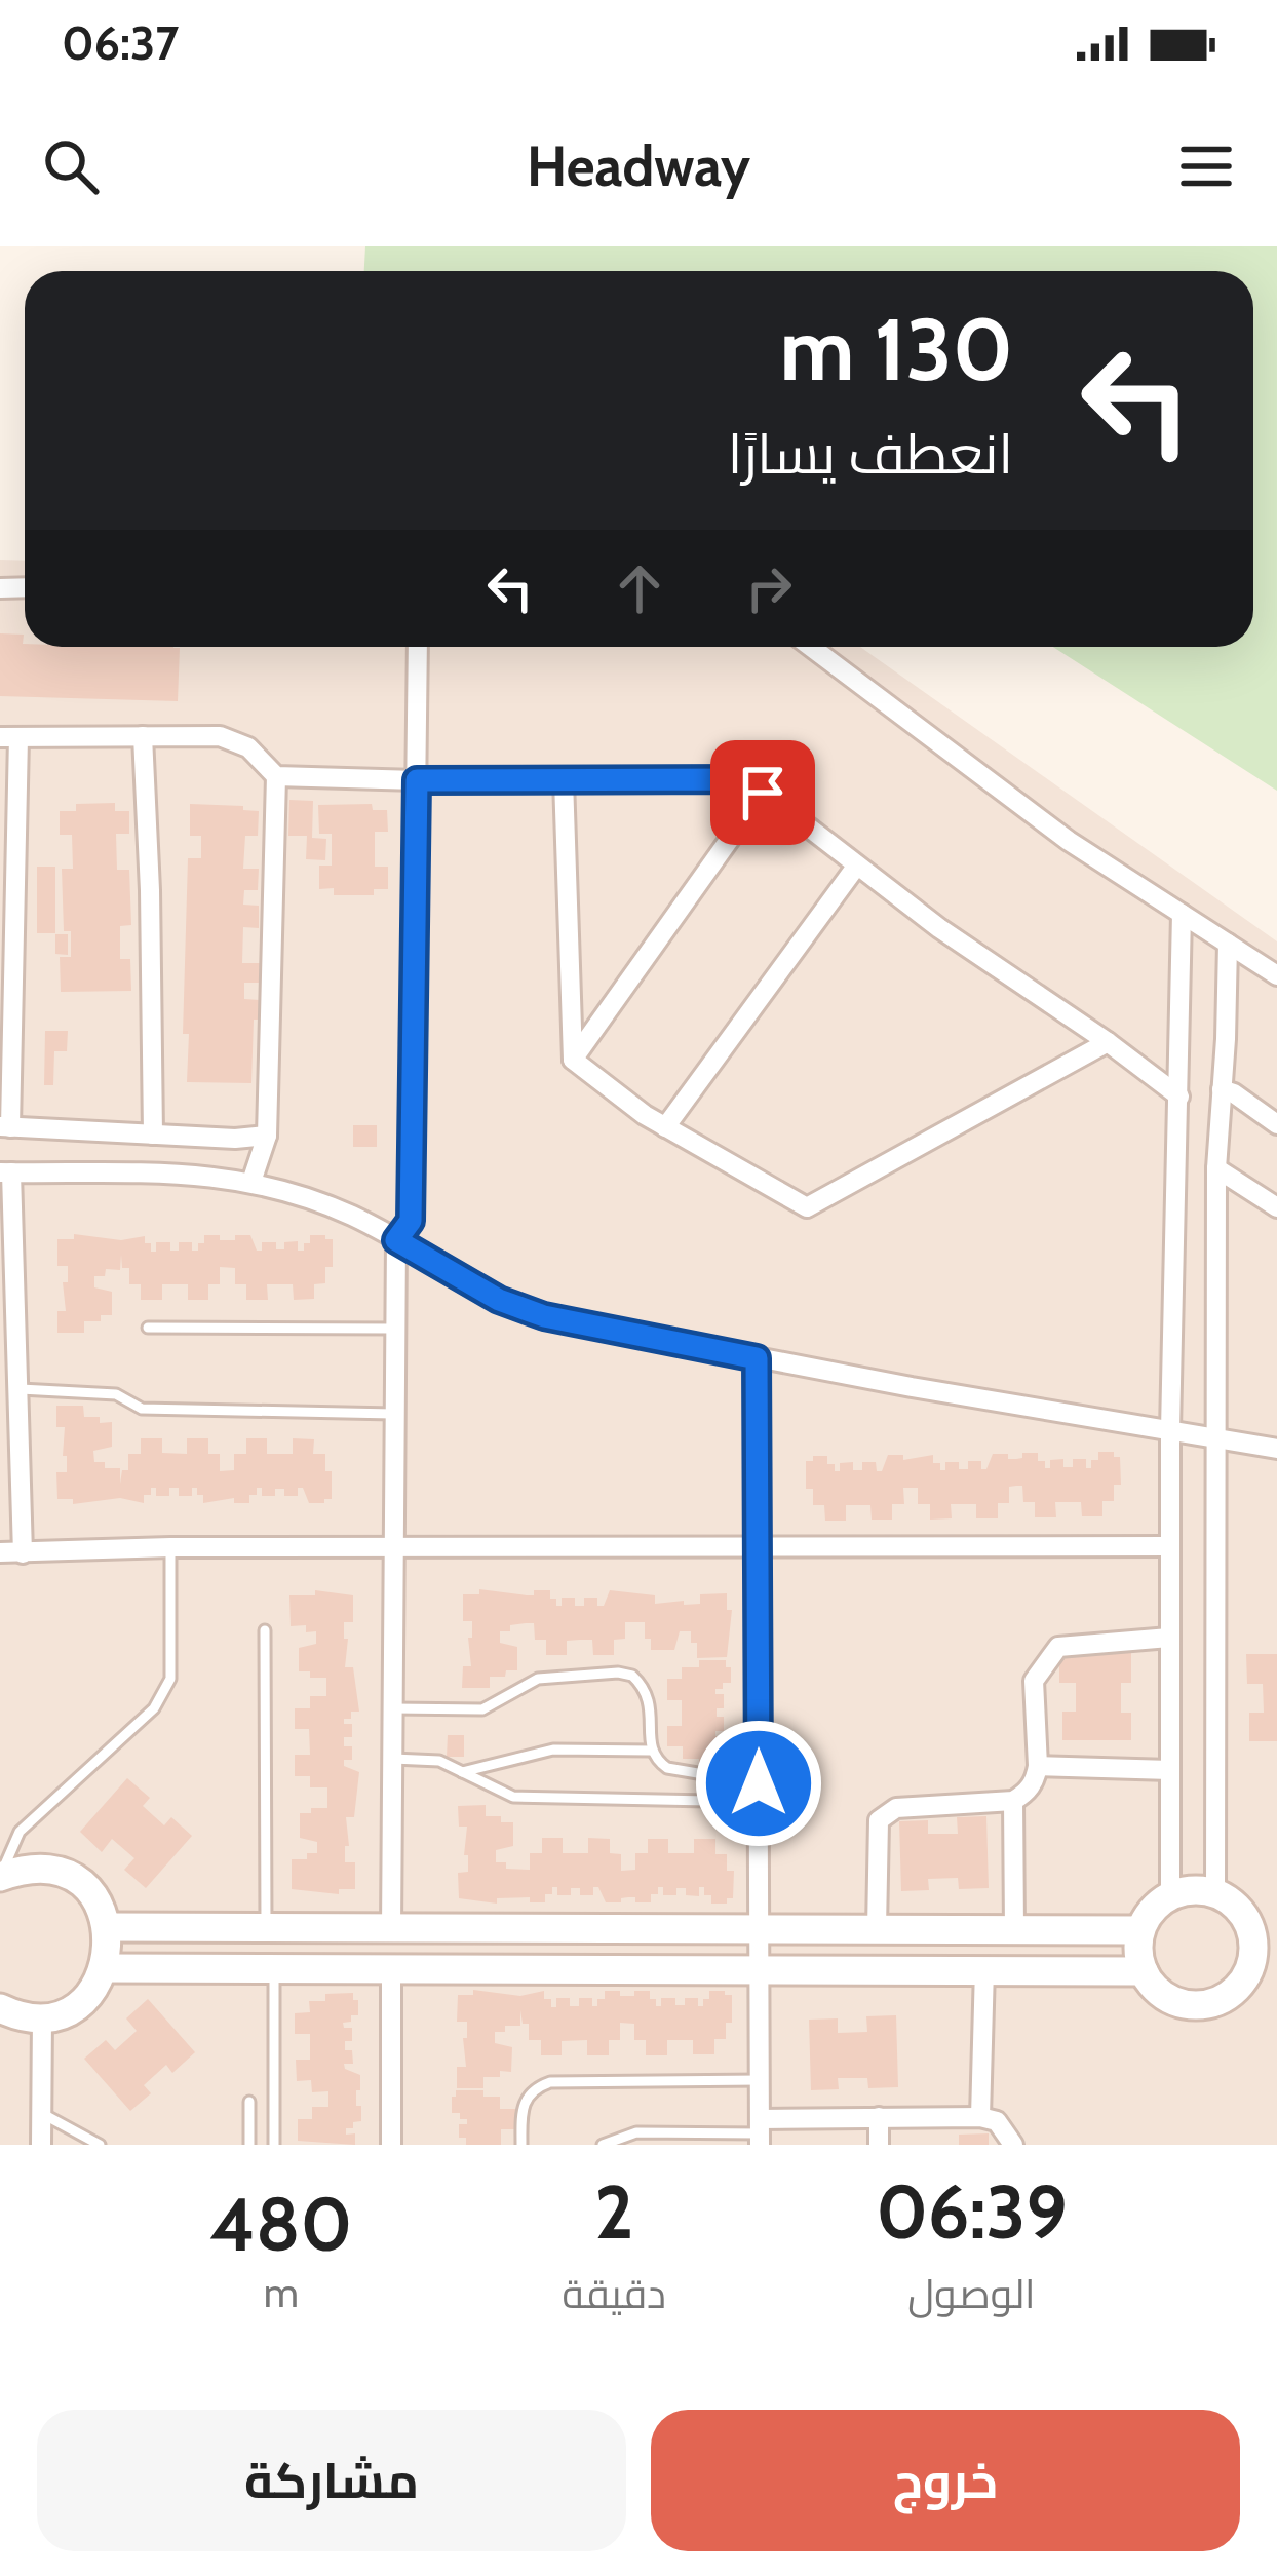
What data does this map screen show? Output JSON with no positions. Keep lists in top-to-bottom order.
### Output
{
  "page": {
    "status": "06:37",
    "header": "Headway",
    "turn": ["130 m", "انعطف يسارًا"],
    "eta": [
      "06:39",
      "الوصول",
      "2",
      "دقيقة",
      "480",
      "m"
    ],
    "buttons": ["خروج", "مشاركة"]
  }
}
